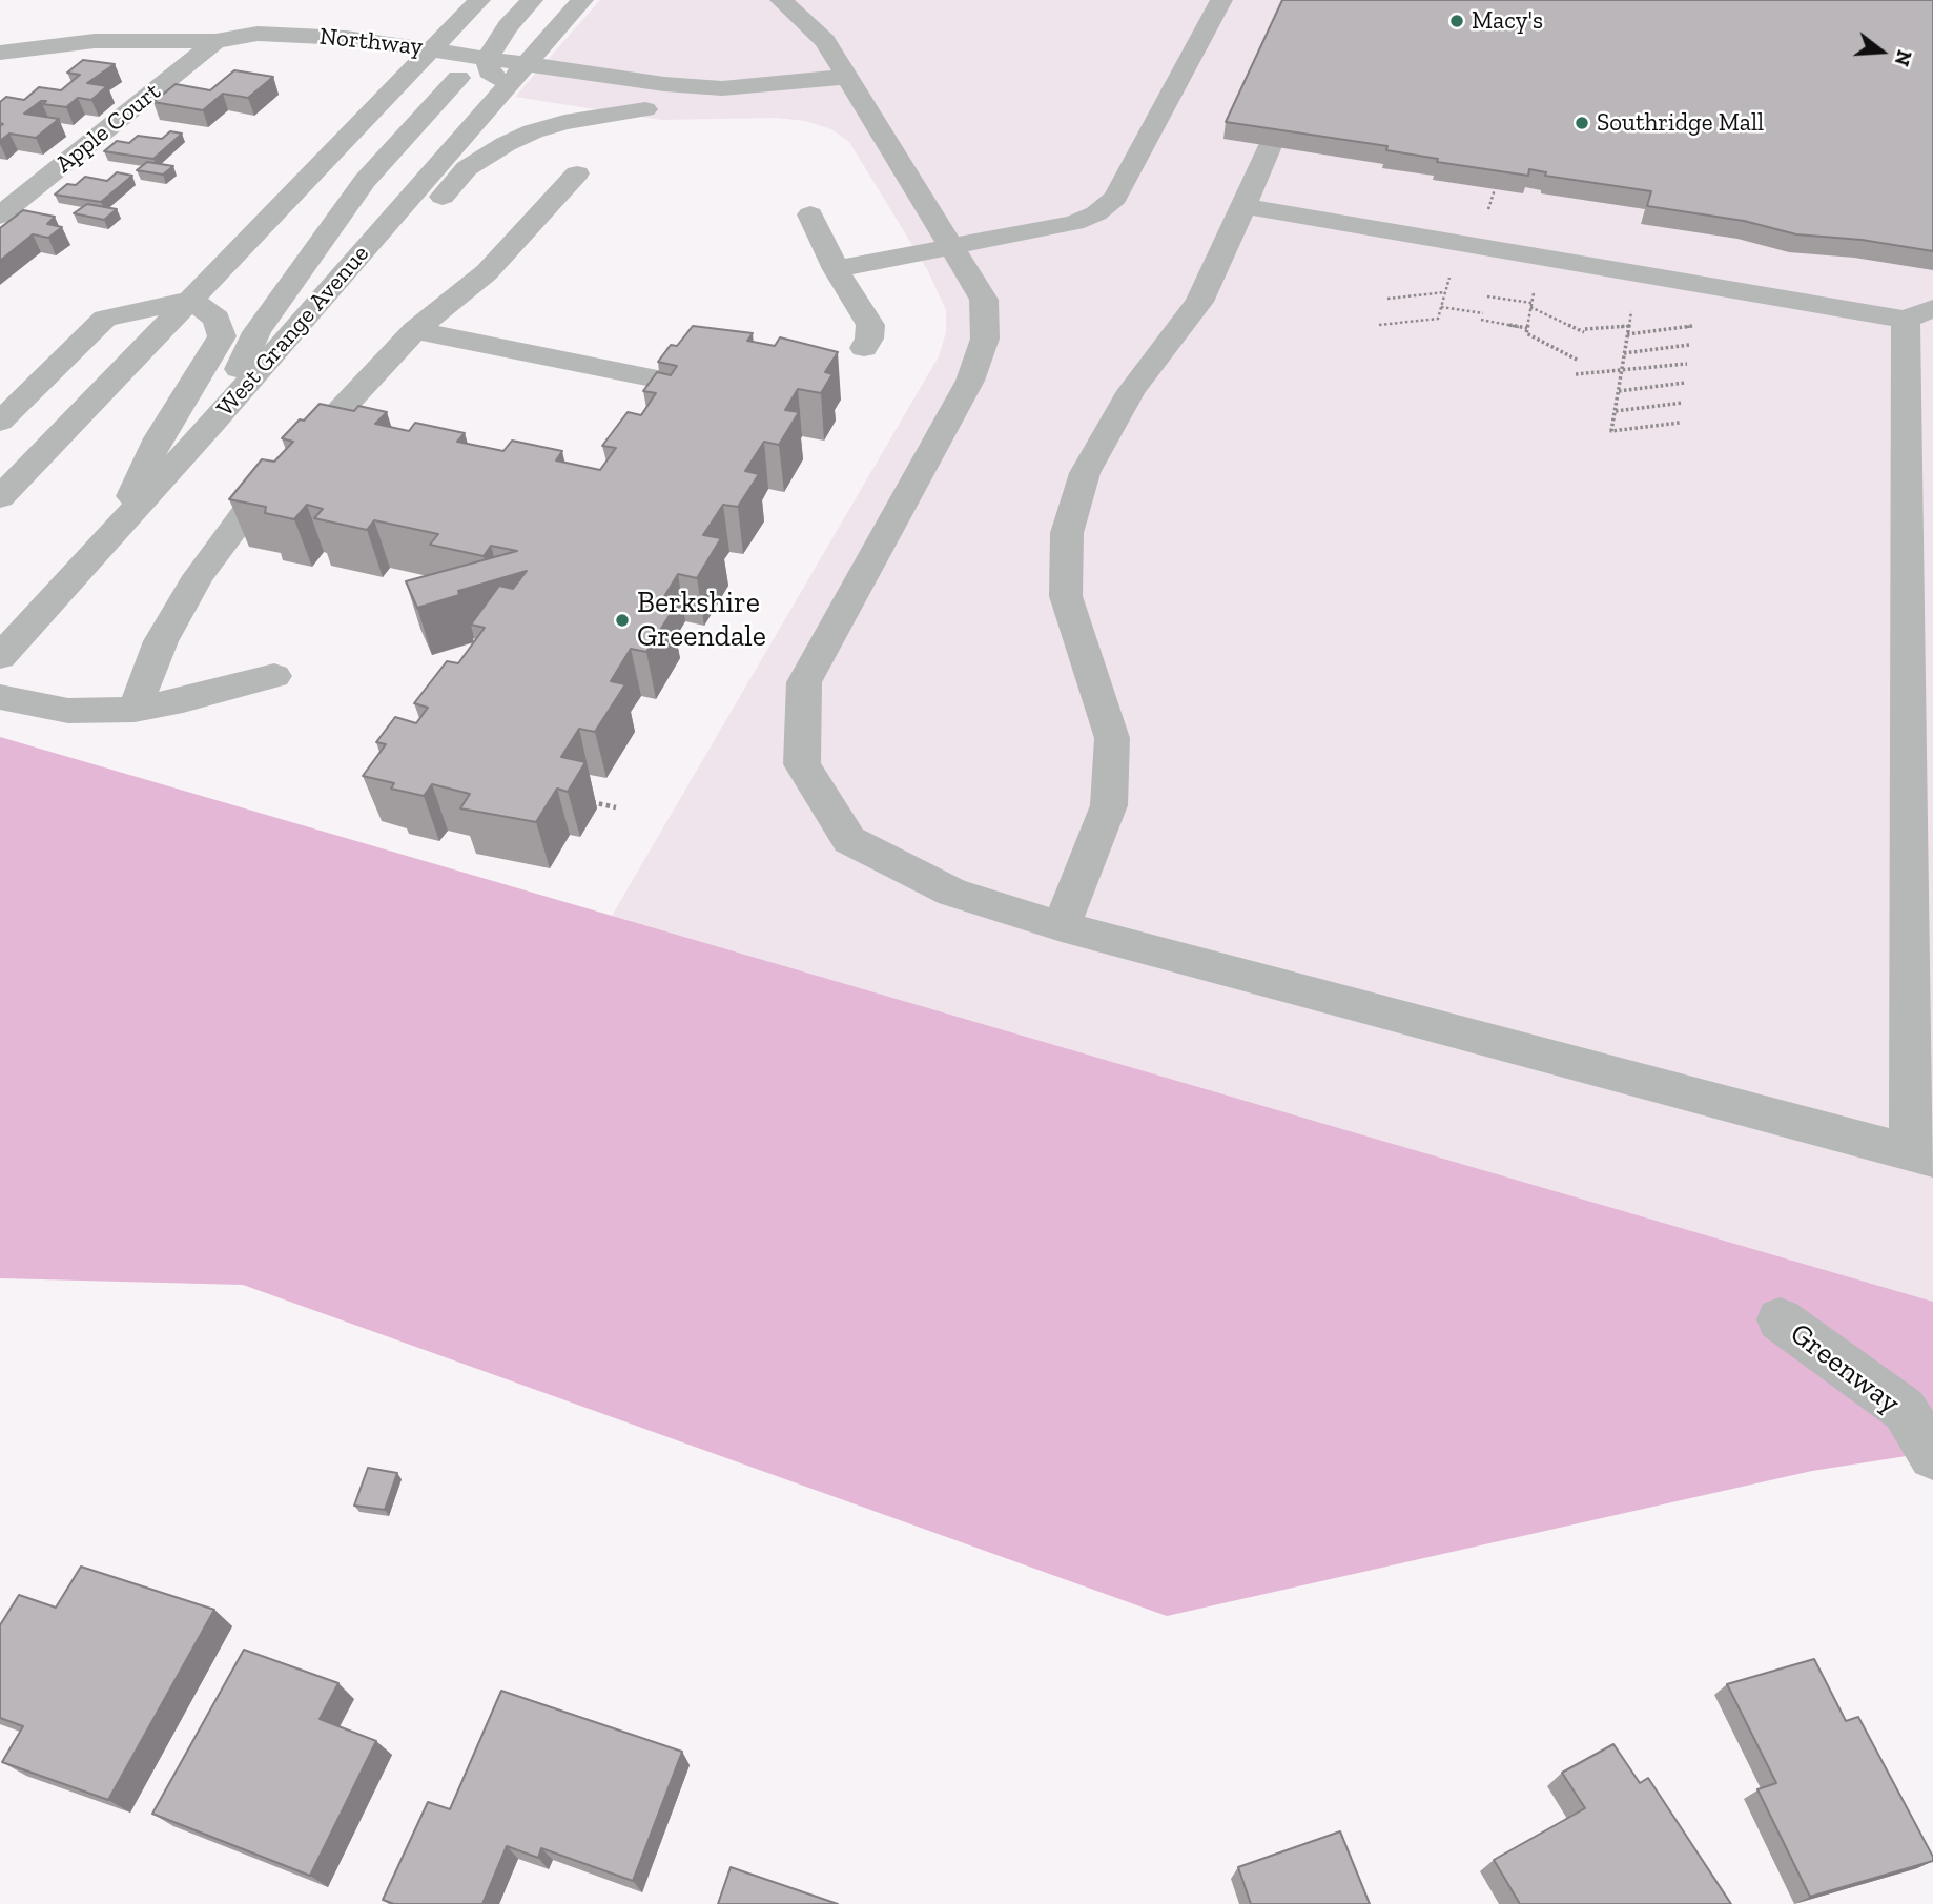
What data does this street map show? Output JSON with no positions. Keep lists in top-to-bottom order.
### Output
{
  "streets": {
    "street": [
      "Northway",
      "Apple Court",
      "West Grange Avenue",
      "Greenway"
    ]
  },
  "crossings": [
    ["Northway", "Apple Court"],
    ["Northway", "West Grange Avenue"]
  ],
  "places": ["Macy's", "Southridge Mall", "Berkshire Greendale"],
  "north": "right"
}
